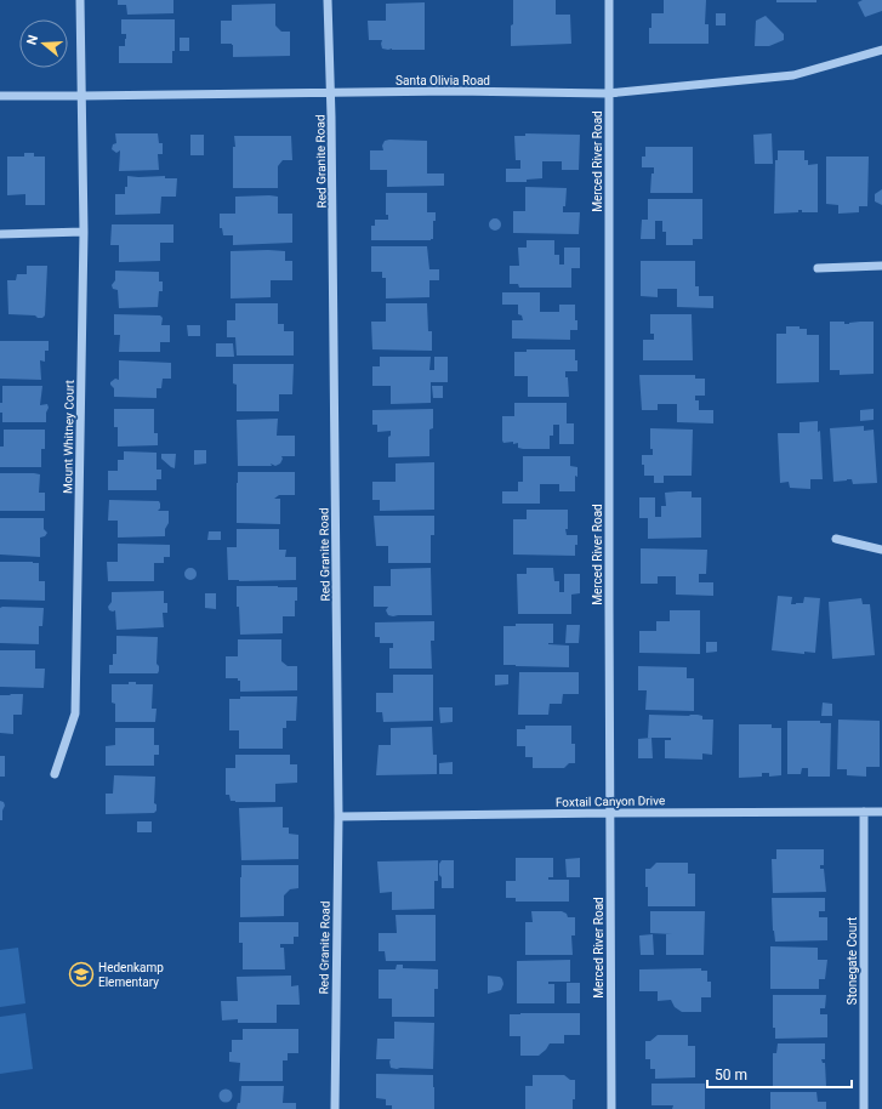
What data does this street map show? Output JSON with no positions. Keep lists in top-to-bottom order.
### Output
{
  "streets": {
    "street": [
      "Santa Olivia Road",
      "Red Granite Road",
      "Merced River Road",
      "Mount Whitney Court",
      "Foxtail Canyon Drive",
      "Stonegate Court"
    ]
  },
  "crossings": [
    ["Santa Olivia Road", "Red Granite Road"],
    ["Santa Olivia Road", "Merced River Road"],
    ["Santa Olivia Road", "Mount Whitney Court"],
    ["Red Granite Road", "Foxtail Canyon Drive"],
    ["Merced River Road", "Foxtail Canyon Drive"],
    ["Foxtail Canyon Drive", "Stonegate Court"]
  ],
  "places": {
    "school or university": ["Hedenkamp Elementary"]
  },
  "scale_bar": "50 m",
  "north": "left"
}
